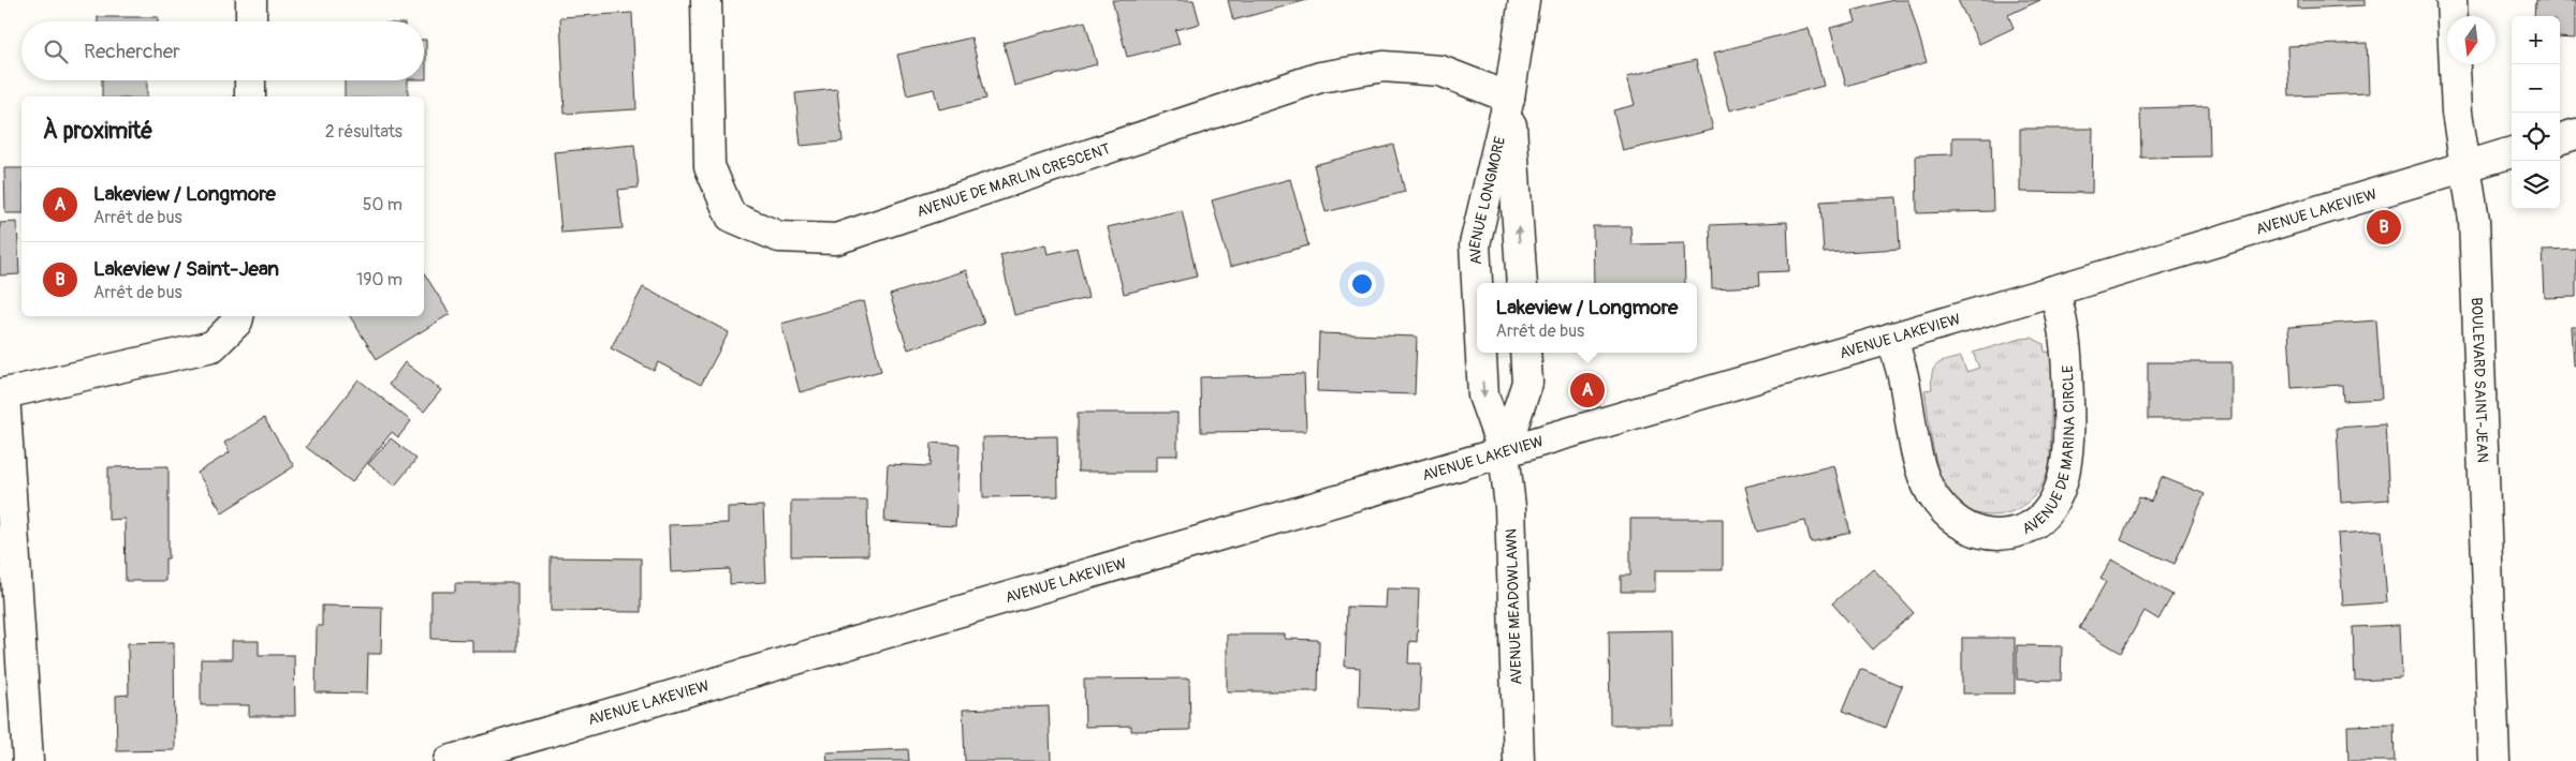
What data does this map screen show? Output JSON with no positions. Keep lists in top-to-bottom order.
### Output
{
  "streets": {
    "street": [
      "AVENUE DE MARLIN CRESCENT",
      "AVENUE LONGMORE",
      "AVENUE LAKEVIEW",
      "BOULEVARD SAINT-JEAN",
      "AVENUE DE MARINA CIRCLE",
      "AVENUE MEADOWLAWN"
    ]
  },
  "crossings": [
    ["AVENUE DE MARLIN CRESCENT", "AVENUE LONGMORE"],
    ["AVENUE LONGMORE", "AVENUE LAKEVIEW"],
    ["AVENUE LONGMORE", "AVENUE MEADOWLAWN"],
    ["AVENUE LAKEVIEW", "BOULEVARD SAINT-JEAN"],
    ["AVENUE LAKEVIEW", "AVENUE DE MARINA CIRCLE"],
    ["AVENUE LAKEVIEW", "AVENUE MEADOWLAWN"]
  ],
  "north": "bottom",
  "page": {
    "map_buttons": ["+", "−"],
    "search": "Rechercher",
    "heading": ["À proximité", "2 résultats"],
    "list": [
      {
        "mark": "A",
        "name": "Lakeview / Longmore",
        "note": "Arrêt de bus",
        "value": "50 m"
      },
      {
        "mark": "B",
        "name": "Lakeview / Saint-Jean",
        "note": "Arrêt de bus",
        "value": "190 m"
      }
    ],
    "pins": ["B", "A"],
    "popup": ["Lakeview / Longmore", "Arrêt de bus"]
  }
}
